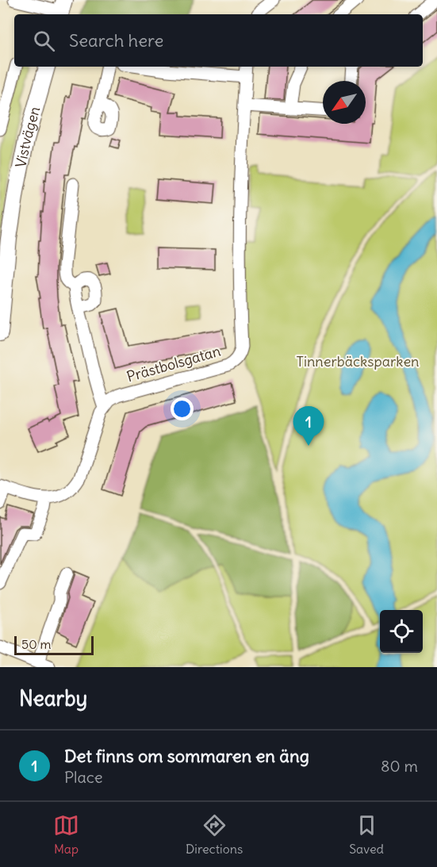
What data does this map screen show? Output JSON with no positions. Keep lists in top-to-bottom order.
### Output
{
  "streets": {
    "main road": ["Vistvägen"],
    "street": ["Prästbolsgatan"]
  },
  "parks": ["Tinnerbäcksparken"],
  "scale_bar": "50 m",
  "north": "bottom left",
  "page": {
    "search": "Search here",
    "pins": "1",
    "scale": "50 m",
    "heading": "Nearby",
    "list": [
      {
        "mark": "1",
        "name": "Det finns om sommaren en äng",
        "note": "Place",
        "value": "80 m"
      }
    ],
    "nav": ["Map", "Directions", "Saved"]
  }
}
